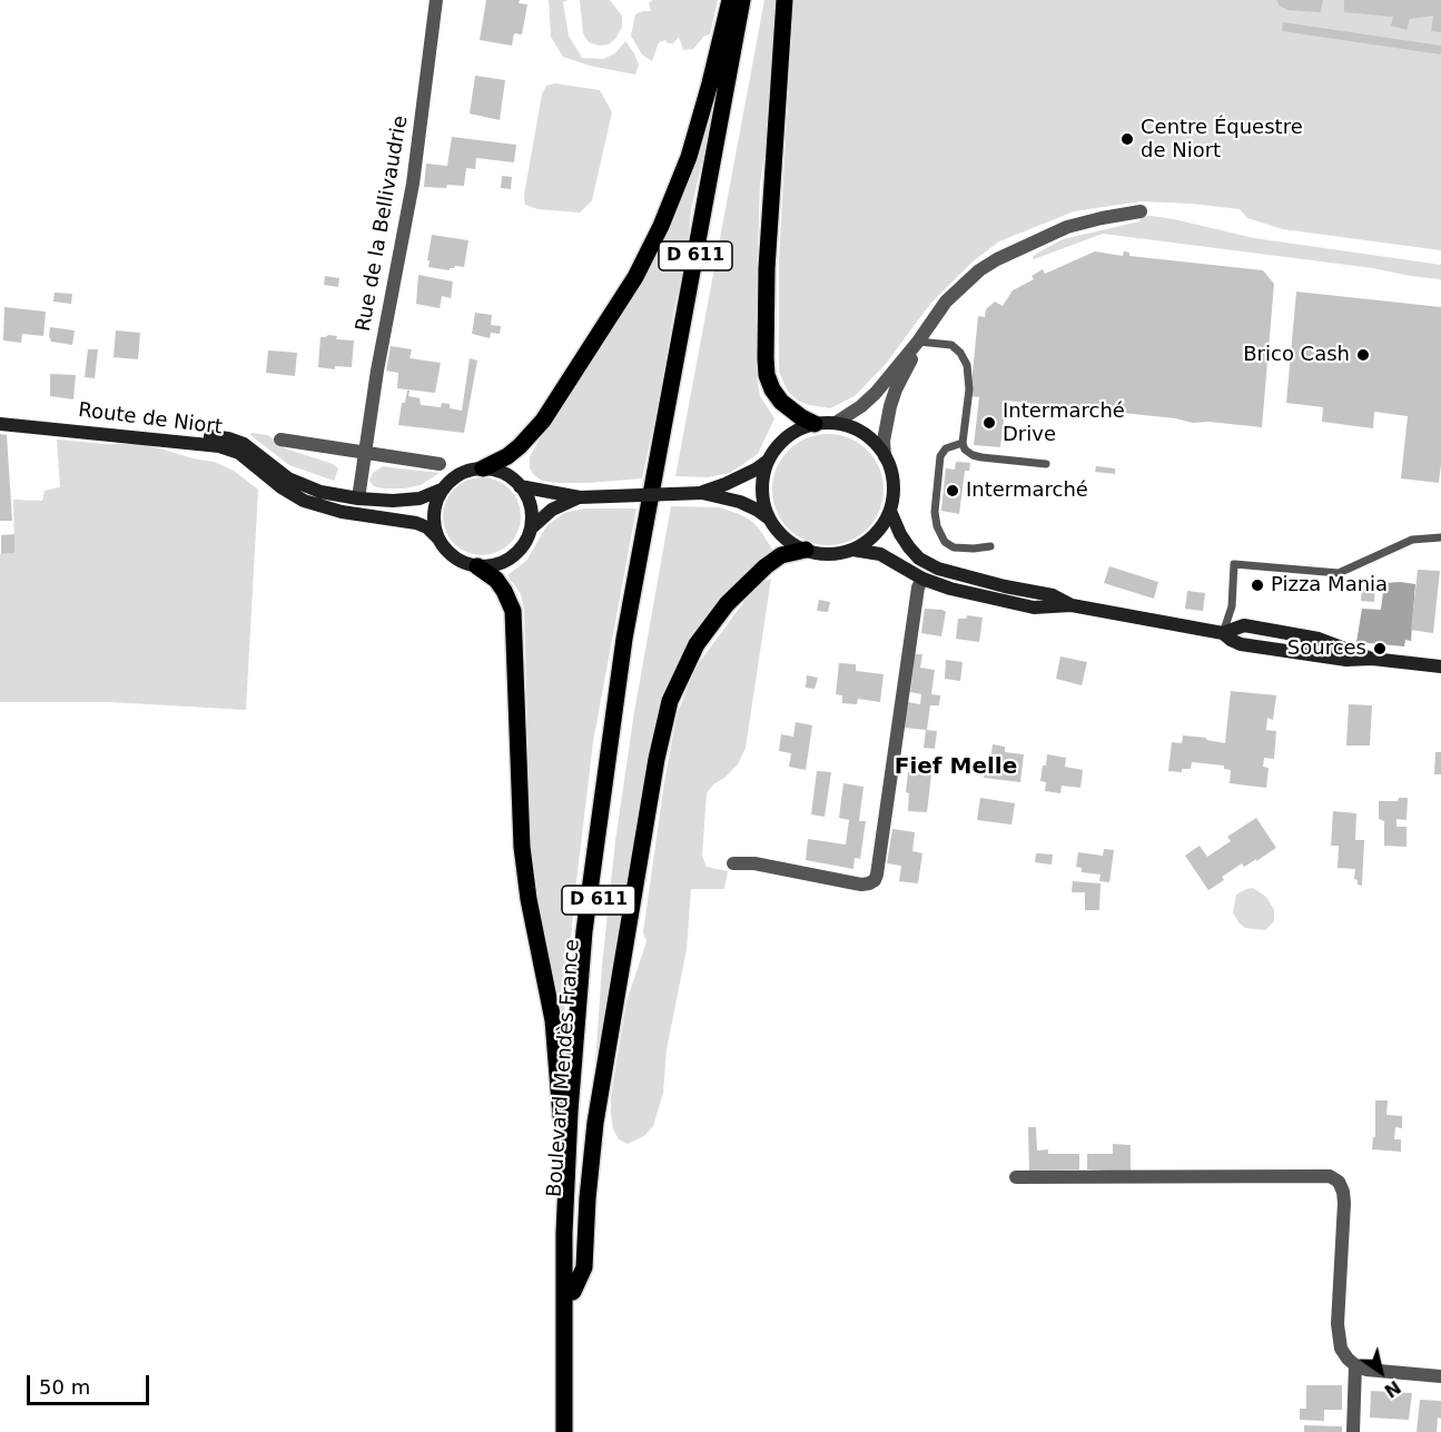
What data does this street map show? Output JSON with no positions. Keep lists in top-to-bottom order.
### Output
{
  "streets": {
    "main road": ["D 611", "Route de Niort", "Boulevard Mendès France"],
    "street": ["Rue de la Bellivaudrie"]
  },
  "crossings": [
    ["Rue de la Bellivaudrie", "Route de Niort"],
    ["D 611", "Boulevard Mendès France"]
  ],
  "districts": ["Fief Melle"],
  "places": [
    "Centre Équestre de Niort",
    "Brico Cash",
    "Intermarché Drive",
    "Intermarché",
    "Pizza Mania",
    "Sources"
  ],
  "scale_bar": "50 m",
  "north": "bottom right"
}
